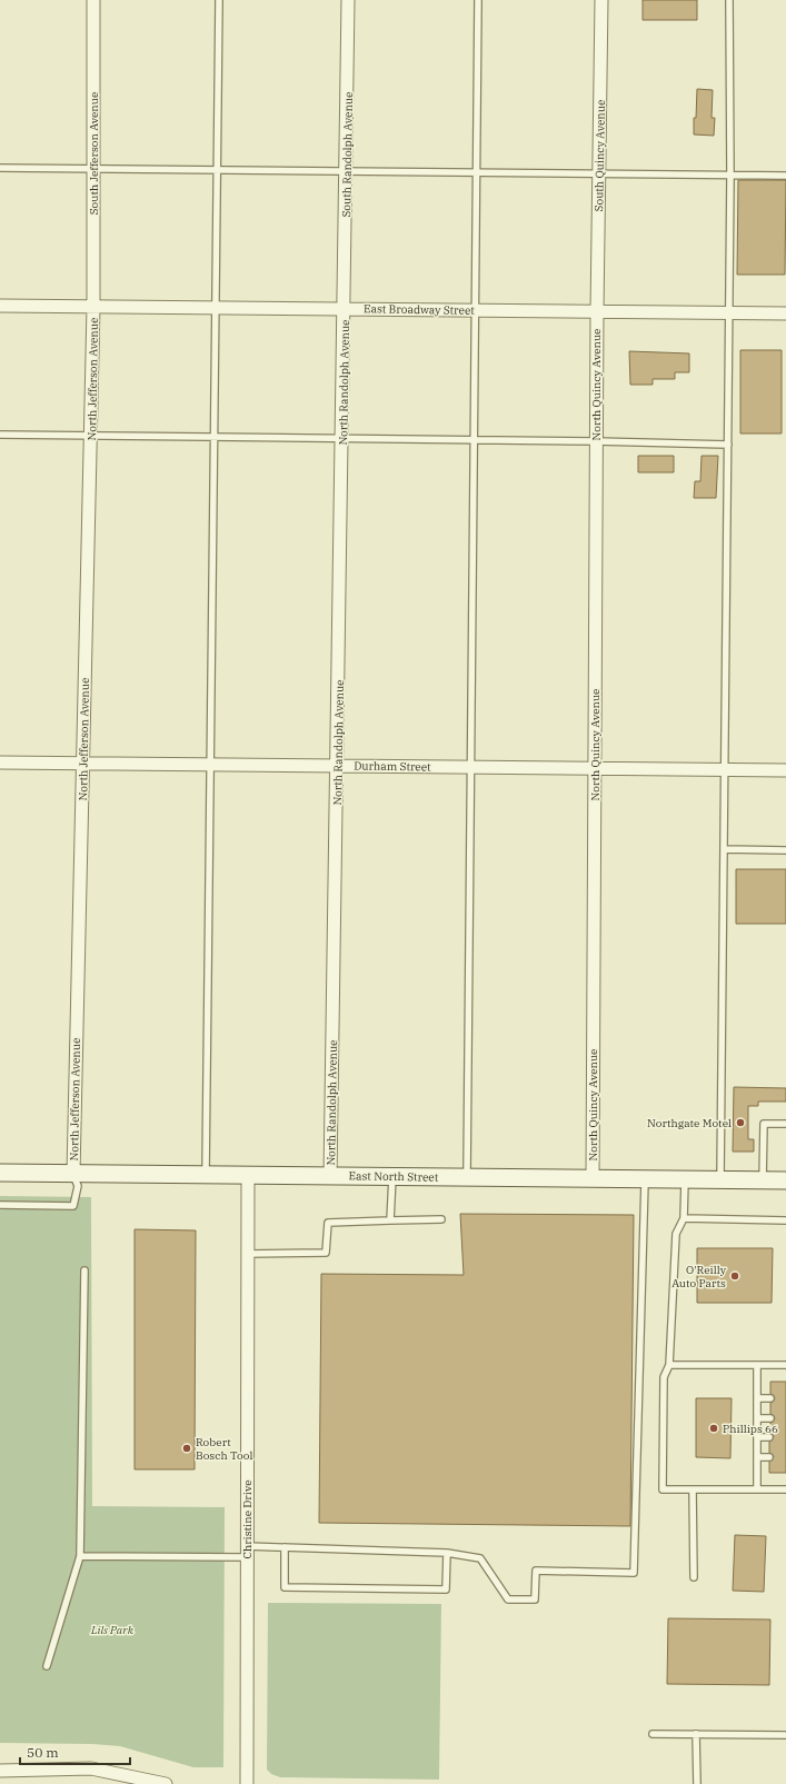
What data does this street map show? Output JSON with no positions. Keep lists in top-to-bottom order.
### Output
{
  "streets": {
    "street": [
      "South Jefferson Avenue",
      "South Randolph Avenue",
      "South Quincy Avenue",
      "East Broadway Street",
      "North Jefferson Avenue",
      "North Randolph Avenue",
      "North Quincy Avenue",
      "Durham Street",
      "East North Street",
      "Christine Drive"
    ]
  },
  "crossings": [
    ["South Jefferson Avenue", "East Broadway Street"],
    ["South Jefferson Avenue", "North Jefferson Avenue"],
    ["South Randolph Avenue", "East Broadway Street"],
    ["South Randolph Avenue", "North Randolph Avenue"],
    ["South Quincy Avenue", "East Broadway Street"],
    ["South Quincy Avenue", "North Quincy Avenue"],
    ["East Broadway Street", "North Jefferson Avenue"],
    ["East Broadway Street", "North Randolph Avenue"],
    ["East Broadway Street", "North Quincy Avenue"],
    ["North Jefferson Avenue", "Durham Street"],
    ["North Jefferson Avenue", "East North Street"],
    ["North Randolph Avenue", "Durham Street"],
    ["North Randolph Avenue", "East North Street"],
    ["North Quincy Avenue", "Durham Street"],
    ["North Quincy Avenue", "East North Street"],
    ["East North Street", "Christine Drive"]
  ],
  "parks": ["Lils Park"],
  "places": [
    "Northgate Motel",
    "O'Reilly Auto Parts",
    "Phillips 66",
    "Robert Bosch Tool"
  ],
  "scale_bar": "50 m"
}
